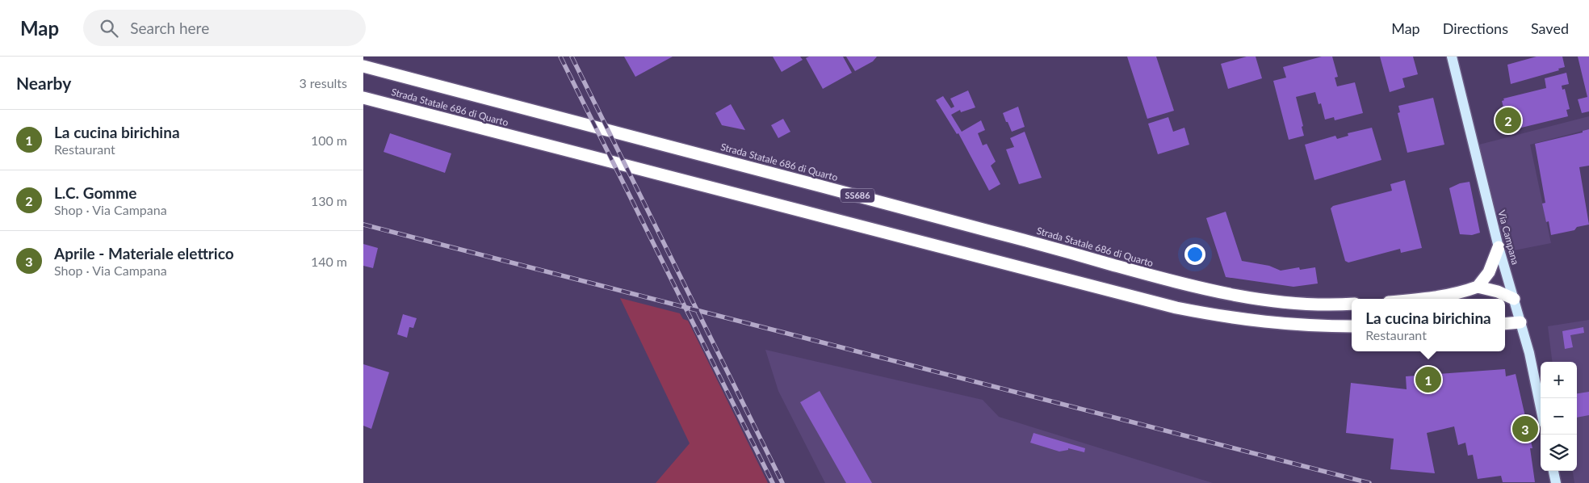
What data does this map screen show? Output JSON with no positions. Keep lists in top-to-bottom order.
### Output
{
  "streets": {
    "highway": ["Strada Statale 686 di Quarto", "SS686"],
    "main road": ["Via Campana"]
  },
  "page": {
    "header": "Map",
    "search": "Search here",
    "nav": ["Map", "Directions", "Saved"],
    "heading": ["Nearby", "3 results"],
    "pins": ["2", "1", "3"],
    "list": [
      {
        "mark": "1",
        "name": "La cucina birichina",
        "note": "Restaurant",
        "value": "100 m"
      },
      {
        "mark": "2",
        "name": "L.C. Gomme",
        "note": "Shop · Via Campana",
        "value": "130 m"
      },
      {
        "mark": "3",
        "name": "Aprile - Materiale elettrico",
        "note": "Shop · Via Campana",
        "value": "140 m"
      }
    ],
    "popup": ["La cucina birichina", "Restaurant"],
    "map_buttons": ["+", "−"]
  }
}
